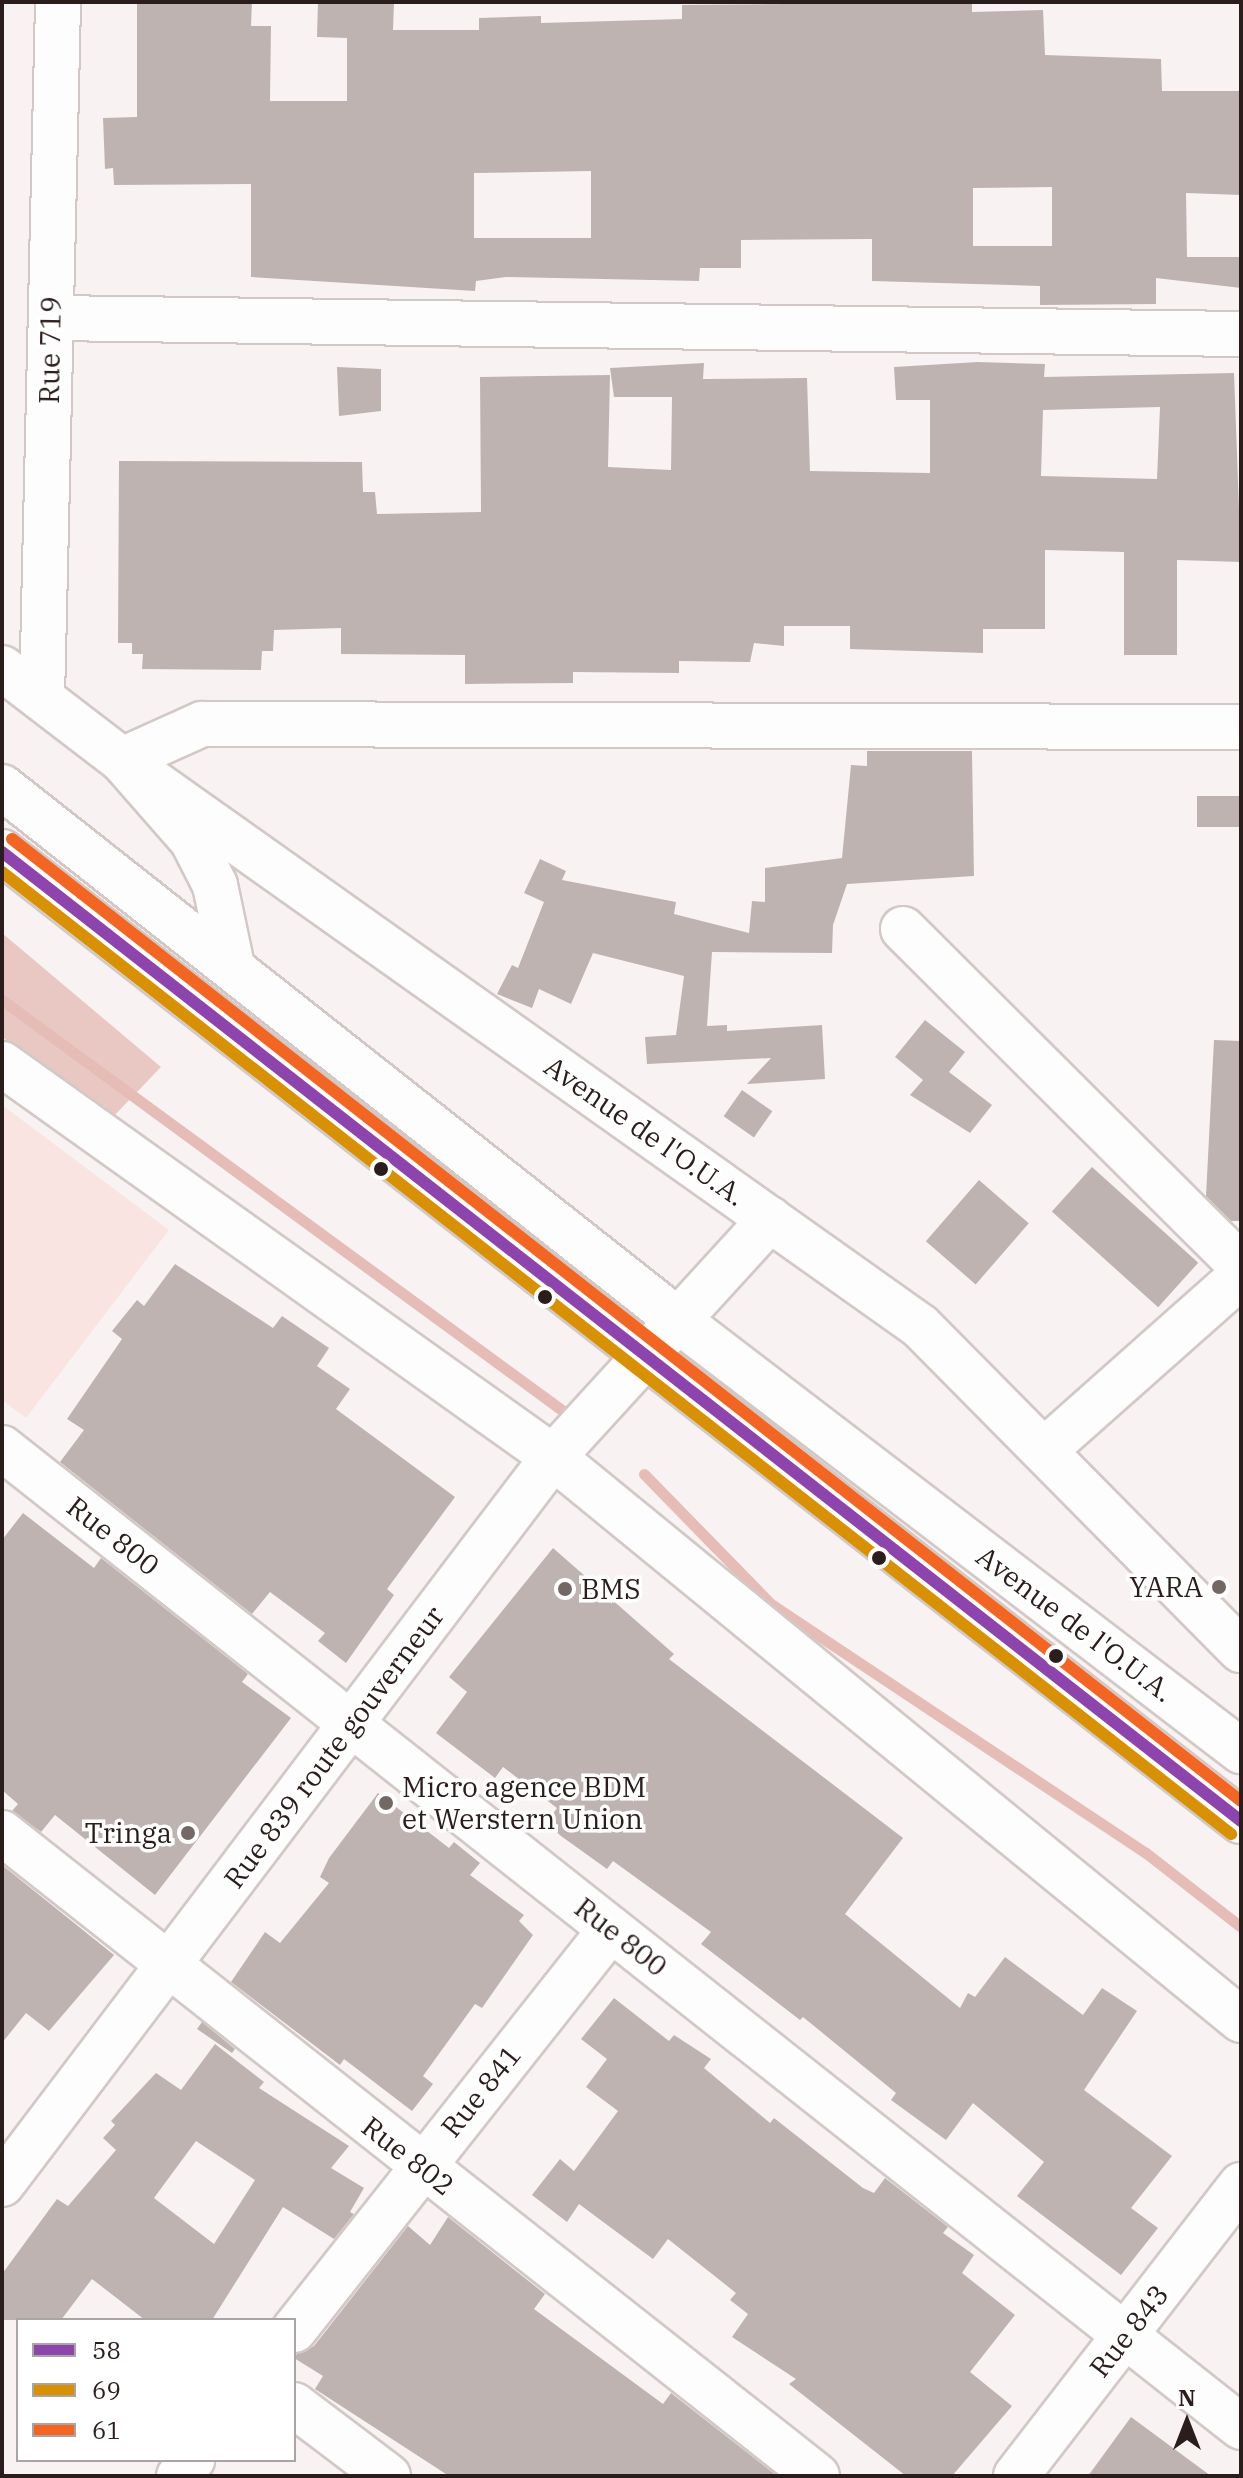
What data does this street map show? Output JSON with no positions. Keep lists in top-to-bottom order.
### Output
{
  "streets": {
    "main road": [
      "Rue 719",
      "Avenue de l'O.U.A.",
      "Rue 800",
      "Rue 839 route gouverneur",
      "Rue 841",
      "Rue 802",
      "Rue 843"
    ]
  },
  "crossings": [
    ["Rue 719", "Avenue de l'O.U.A."],
    ["Avenue de l'O.U.A.", "Rue 839 route gouverneur"],
    ["Rue 800", "Rue 839 route gouverneur"],
    ["Rue 800", "Rue 841"],
    ["Rue 800", "Rue 843"],
    ["Rue 839 route gouverneur", "Rue 802"],
    ["Rue 841", "Rue 802"]
  ],
  "places": [
    "YARA",
    "BMS",
    "Micro agence BDM et Werstern Union",
    "Tringa"
  ],
  "lines": ["transit line 61", "transit line 58", "transit line 69"],
  "legend": ["58", "69", "61"],
  "north": "top"
}
